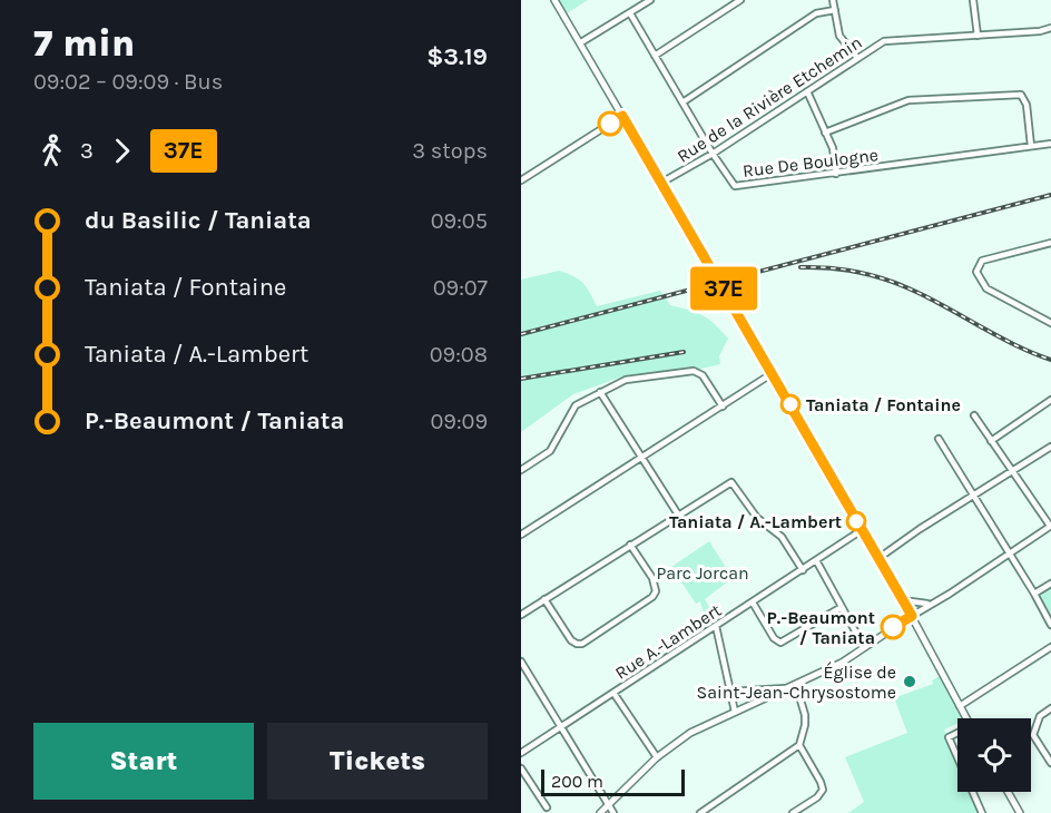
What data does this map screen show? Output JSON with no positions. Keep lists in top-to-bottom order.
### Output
{
  "streets": {
    "street": ["Rue de la Rivière Etchemin", "Rue De Boulogne", "Rue A.-Lambert"]
  },
  "crossings": [
    ["Rue de la Rivière Etchemin", "Rue De Boulogne"]
  ],
  "parks": ["Parc Jorcan"],
  "places": [
    "Taniata / Fontaine",
    "Taniata / A.-Lambert",
    "P.-Beaumont / Taniata",
    "Église de Saint-Jean-Chrysostome"
  ],
  "lines": ["bus line 37E"],
  "scale_bar": "200 m",
  "page": {
    "heading": ["7 min", "09:02 – 09:09 · Bus", "$3.19"],
    "on_map": "37E",
    "legs": ["3", "37E", "3 stops"],
    "list": [
      {
        "name": "du Basilic / Taniata",
        "value": "09:05"
      },
      {
        "name": "Taniata / Fontaine",
        "value": "09:07"
      },
      {
        "name": "Taniata / A.-Lambert",
        "value": "09:08"
      },
      {
        "name": "P.-Beaumont / Taniata",
        "value": "09:09"
      }
    ],
    "buttons": ["Start", "Tickets"],
    "scale": "200 m"
  }
}
